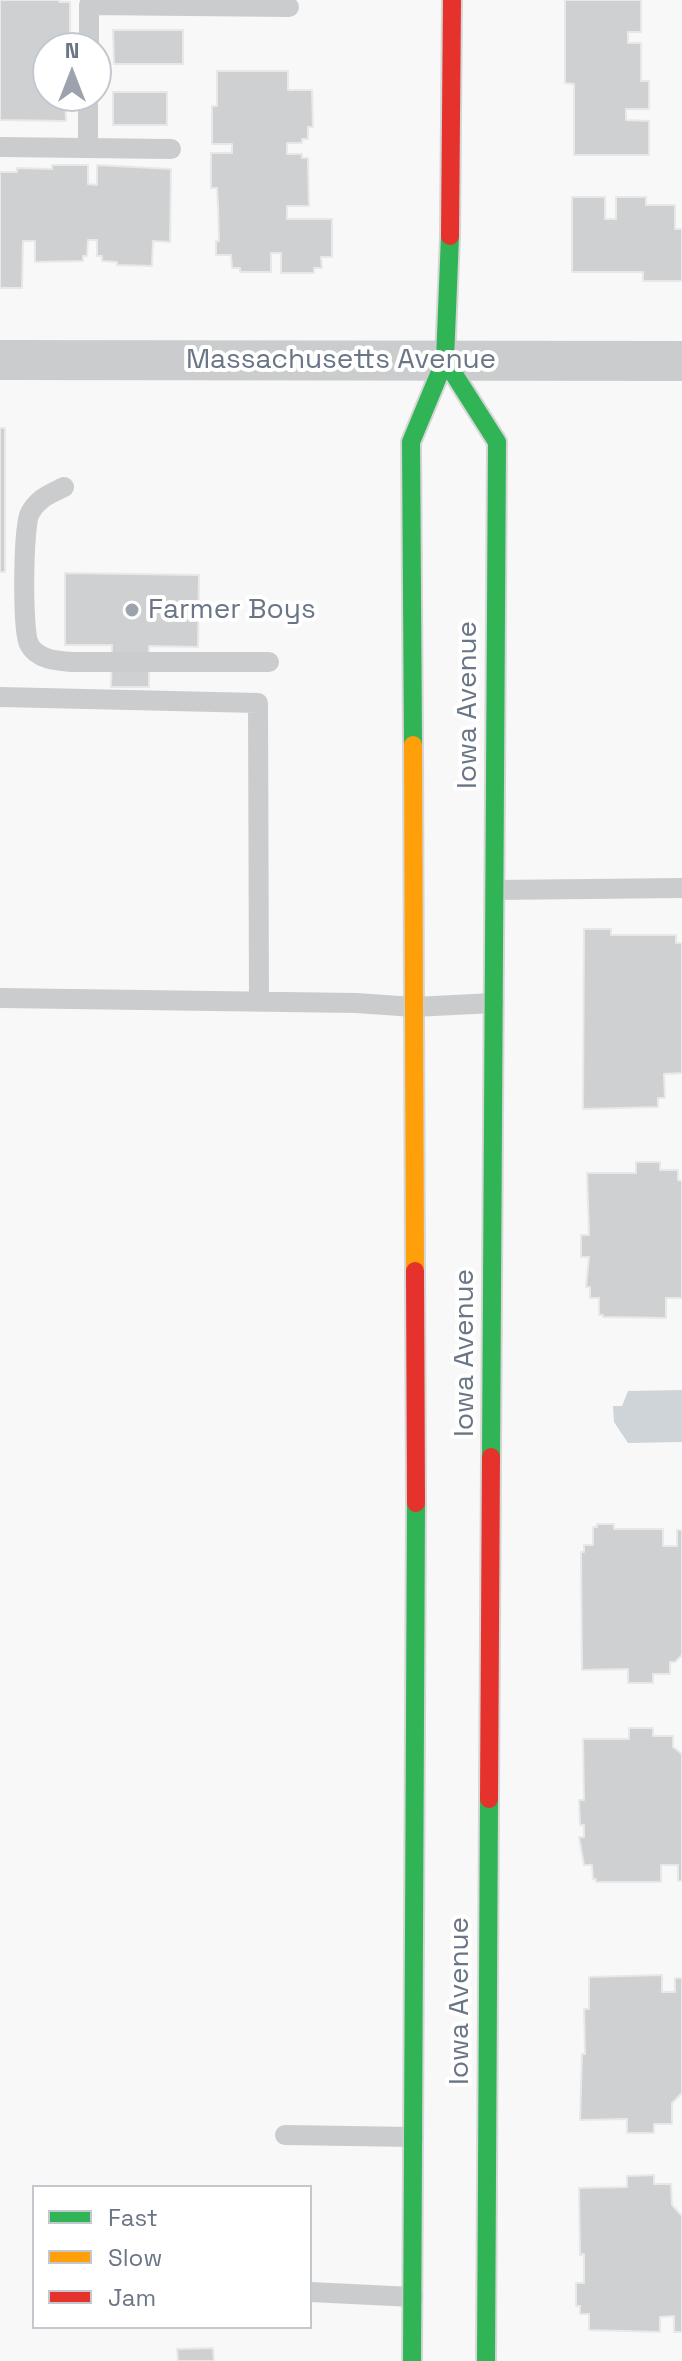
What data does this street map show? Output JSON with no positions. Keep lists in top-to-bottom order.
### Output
{
  "streets": {
    "main road": ["Iowa Avenue"],
    "street": ["Massachusetts Avenue"]
  },
  "crossings": [
    ["Massachusetts Avenue", "Iowa Avenue"]
  ],
  "places": ["Farmer Boys"],
  "legend": ["Fast", "Slow", "Jam"],
  "north": "top"
}
